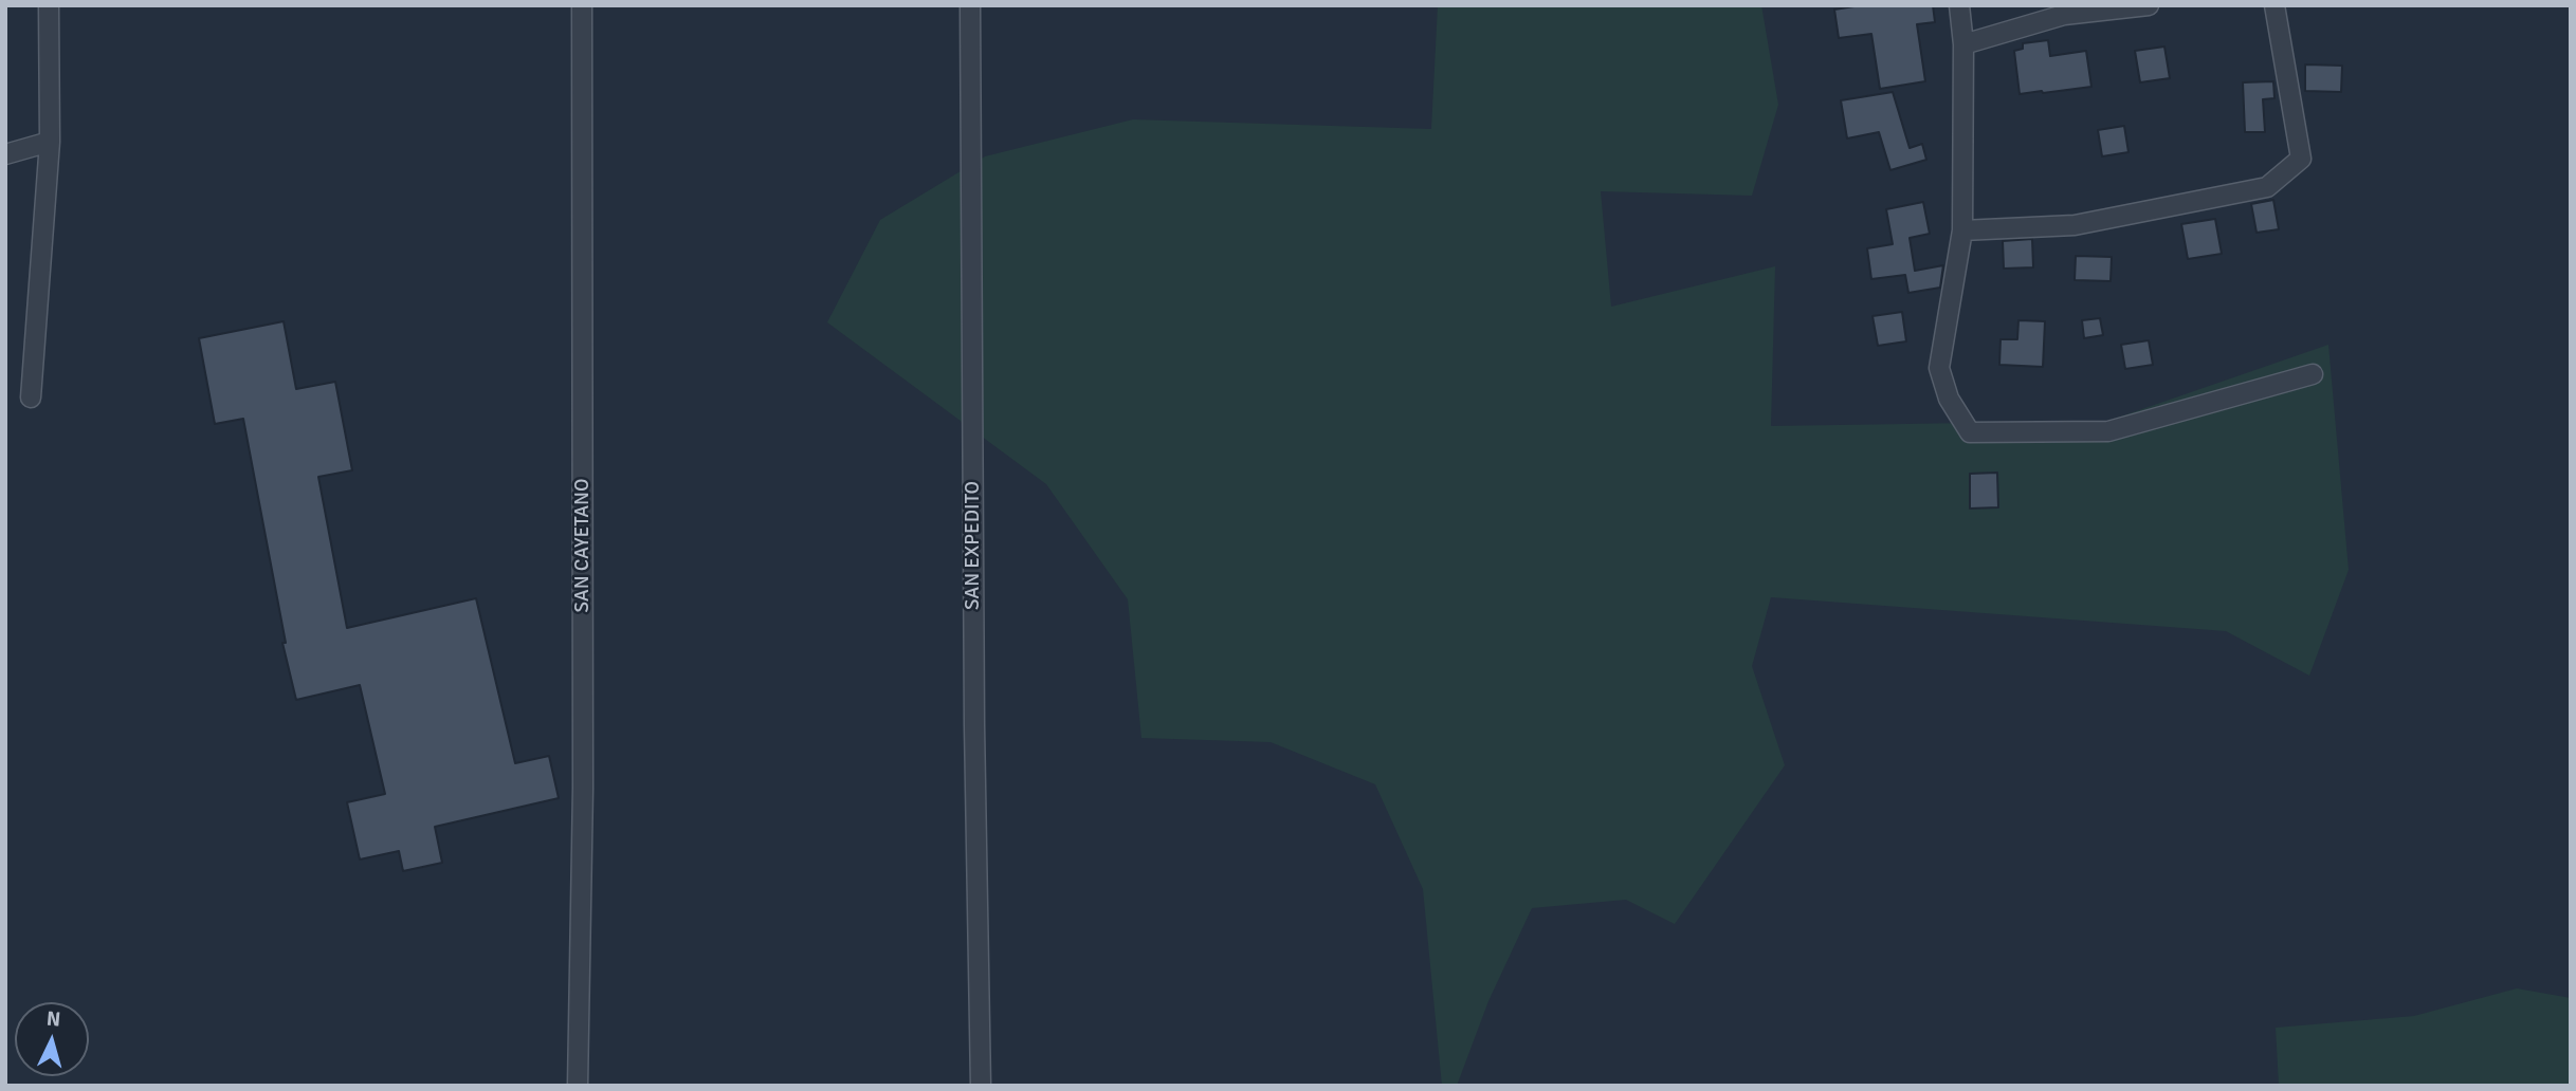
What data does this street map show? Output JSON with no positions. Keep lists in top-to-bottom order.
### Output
{
  "streets": {
    "street": ["SAN CAYETANO", "SAN EXPEDITO"]
  },
  "north": "top"
}
